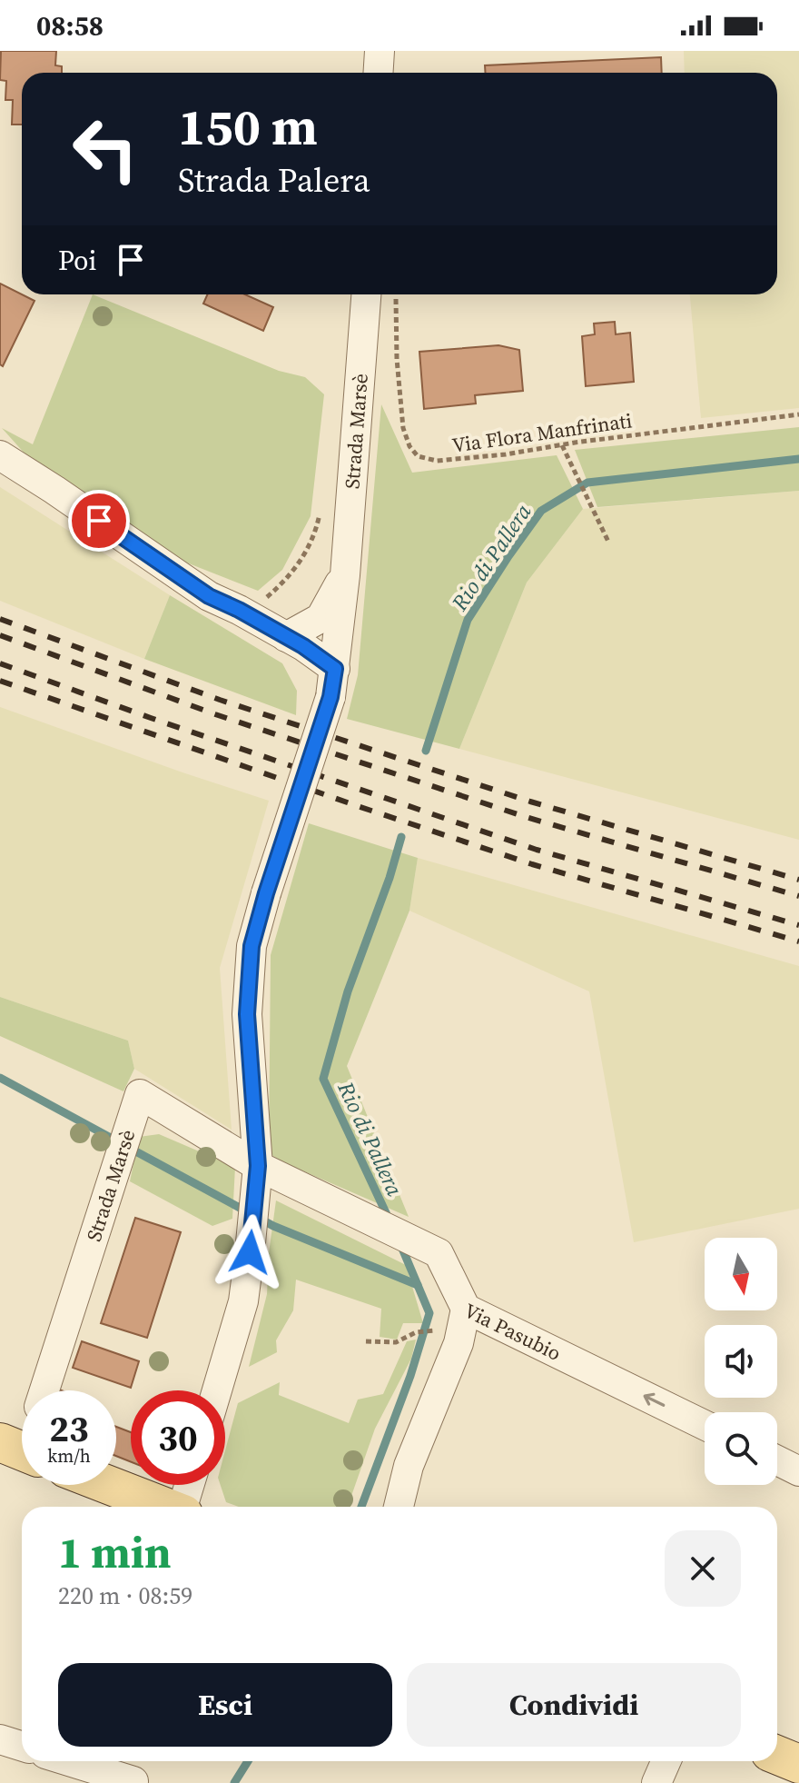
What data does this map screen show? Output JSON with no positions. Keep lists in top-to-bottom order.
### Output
{
  "streets": {
    "street": ["Strada Marsè", "Via Pasubio"],
    "path": ["Via Flora Manfrinati"]
  },
  "crossings": [
    ["Strada Marsè", "Via Pasubio"]
  ],
  "one_way": ["Via Pasubio"],
  "water": ["Rio di Pallera"],
  "north": "bottom",
  "page": {
    "status": "08:58",
    "turn": ["150 m", "Strada Palera"],
    "then": "Poi",
    "speed": "23 km/h",
    "limit": "30",
    "heading": ["1 min", "220 m · 08:59"],
    "buttons": ["Esci", "Condividi"]
  }
}
